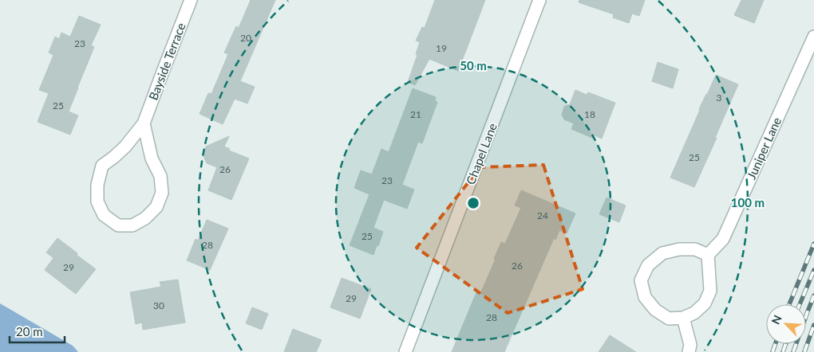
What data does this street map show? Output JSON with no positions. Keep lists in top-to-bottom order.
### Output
{
  "streets": {
    "street": ["Bayside Terrace", "Juniper Lane", "Chapel Lane"]
  },
  "house_numbers": [
    "20",
    "23",
    "19",
    "3",
    "25",
    "21",
    "18",
    "25",
    "26",
    "23",
    "24",
    "25",
    "28",
    "26",
    "29",
    "29",
    "30",
    "28"
  ],
  "scale_bar": "20 m",
  "north": "top left",
  "rings": ["50 m", "100 m"]
}
